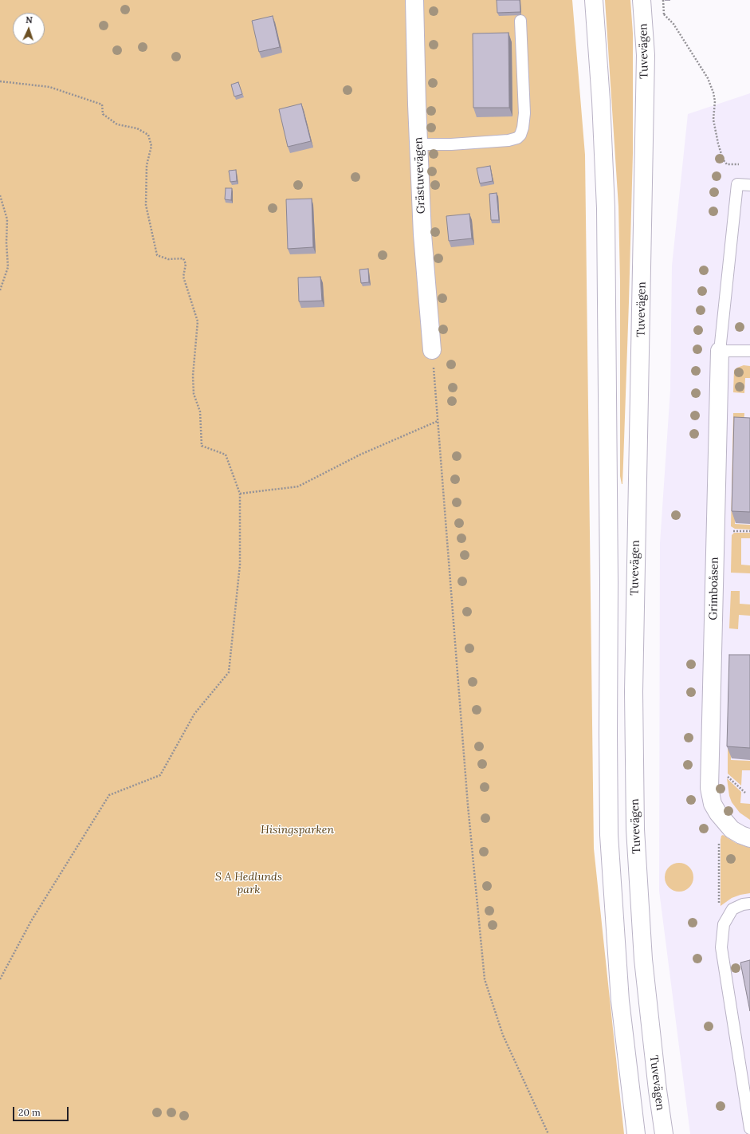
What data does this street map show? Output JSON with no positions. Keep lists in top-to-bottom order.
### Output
{
  "streets": {
    "main road": ["Tuvevägen", "Grästuvevägen", "Grimboåsen"]
  },
  "parks": ["Hisingsparken", "S A Hedlunds park"],
  "scale_bar": "20 m",
  "north": "top"
}
